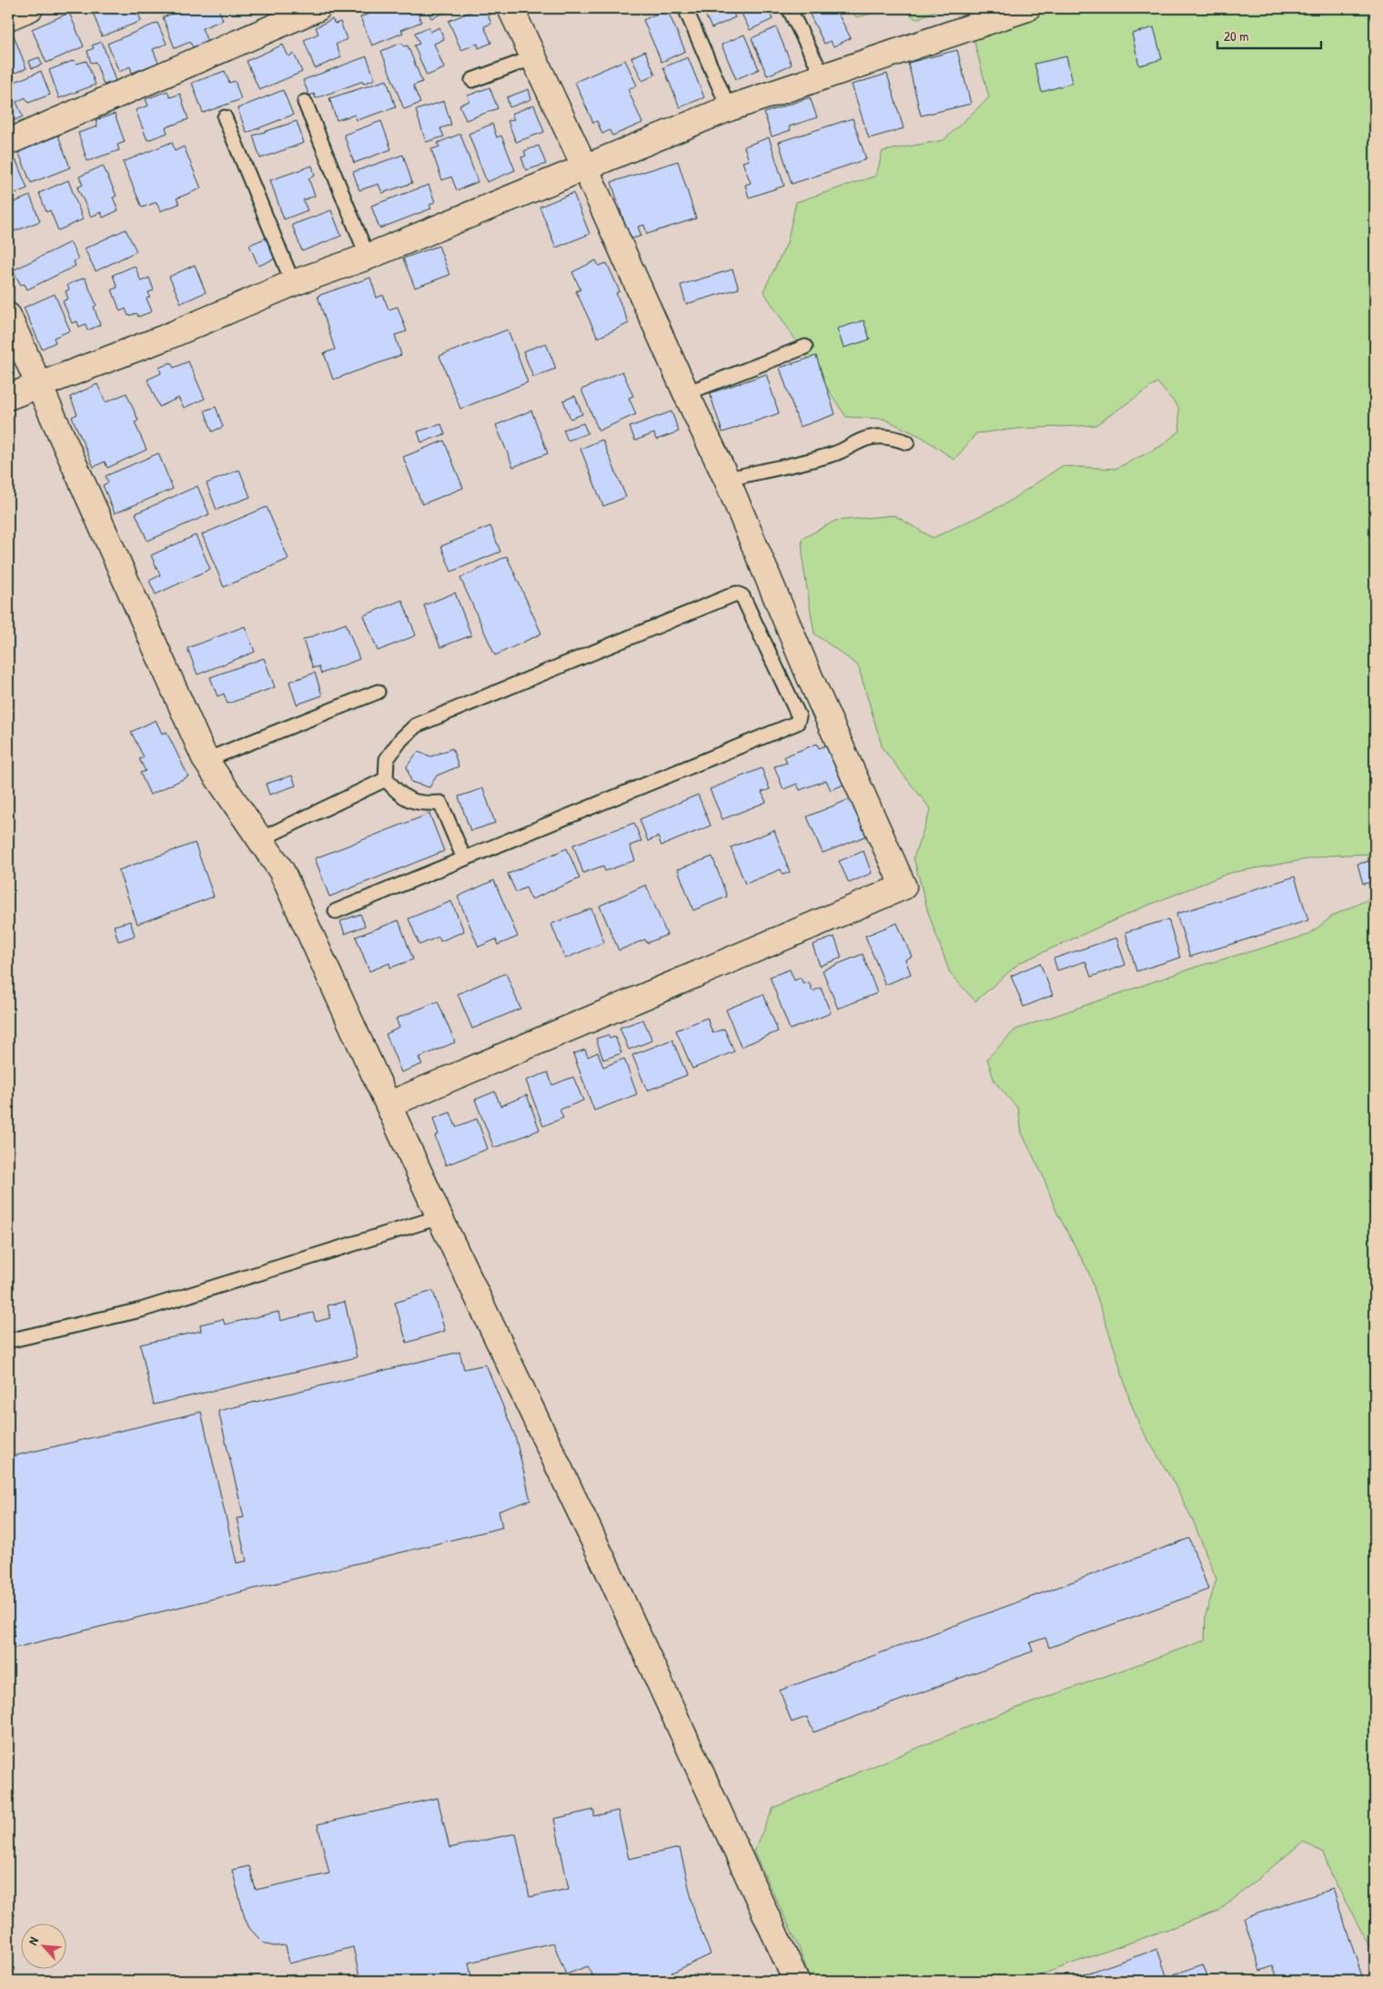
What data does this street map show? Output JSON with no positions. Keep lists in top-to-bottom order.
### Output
{
  "scale_bar": "20 m",
  "north": "top left"
}
